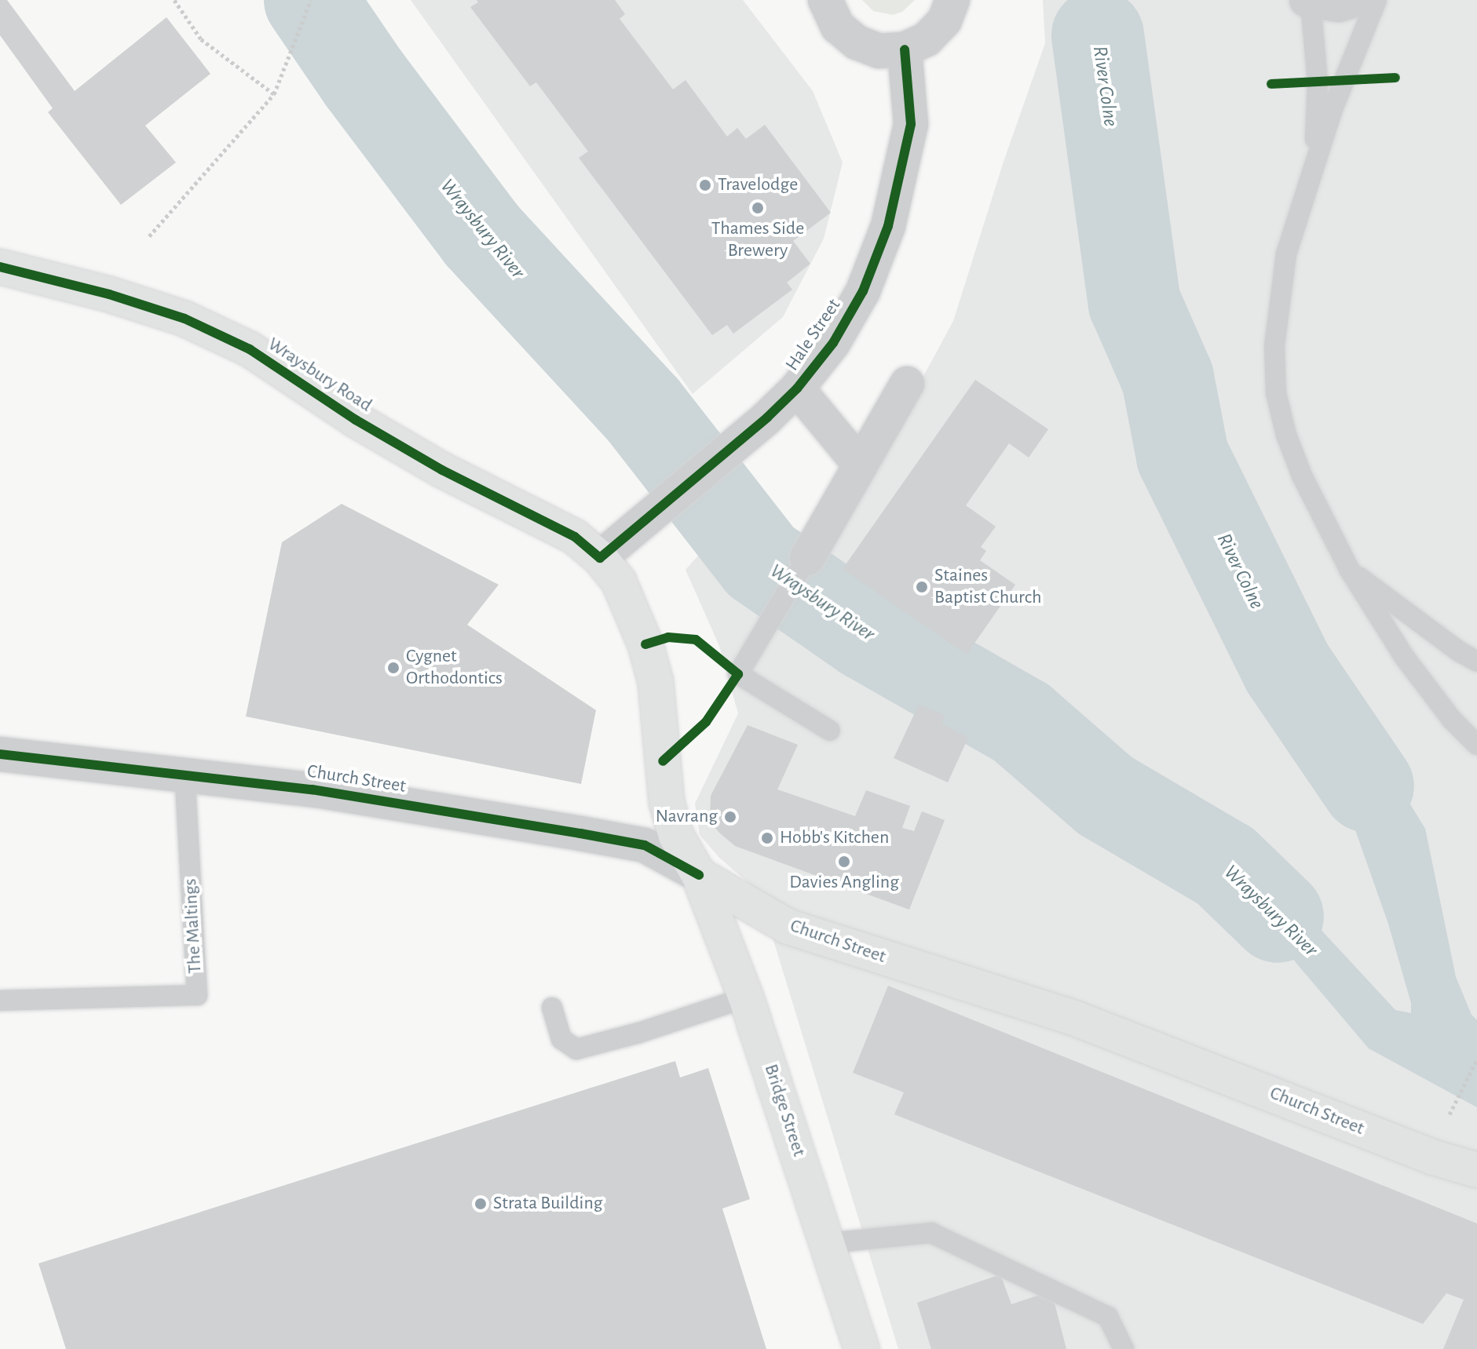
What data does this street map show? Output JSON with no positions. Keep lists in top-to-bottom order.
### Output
{
  "streets": {
    "main road": ["Wraysbury Road", "Church Street", "Bridge Street"],
    "street": ["Hale Street"],
    "lane": ["The Maltings"]
  },
  "crossings": [
    ["Hale Street", "Wraysbury Road"],
    ["Wraysbury Road", "Church Street"],
    ["Wraysbury Road", "Bridge Street"],
    ["Church Street", "The Maltings"],
    ["Church Street", "Bridge Street"]
  ],
  "water": ["River Colne", "Wraysbury River"],
  "places": [
    "Travelodge",
    "Thames Side Brewery",
    "Staines Baptist Church",
    "Cygnet Orthodontics",
    "Navrang",
    "Hobb's Kitchen",
    "Davies Angling",
    "Strata Building"
  ]
}
